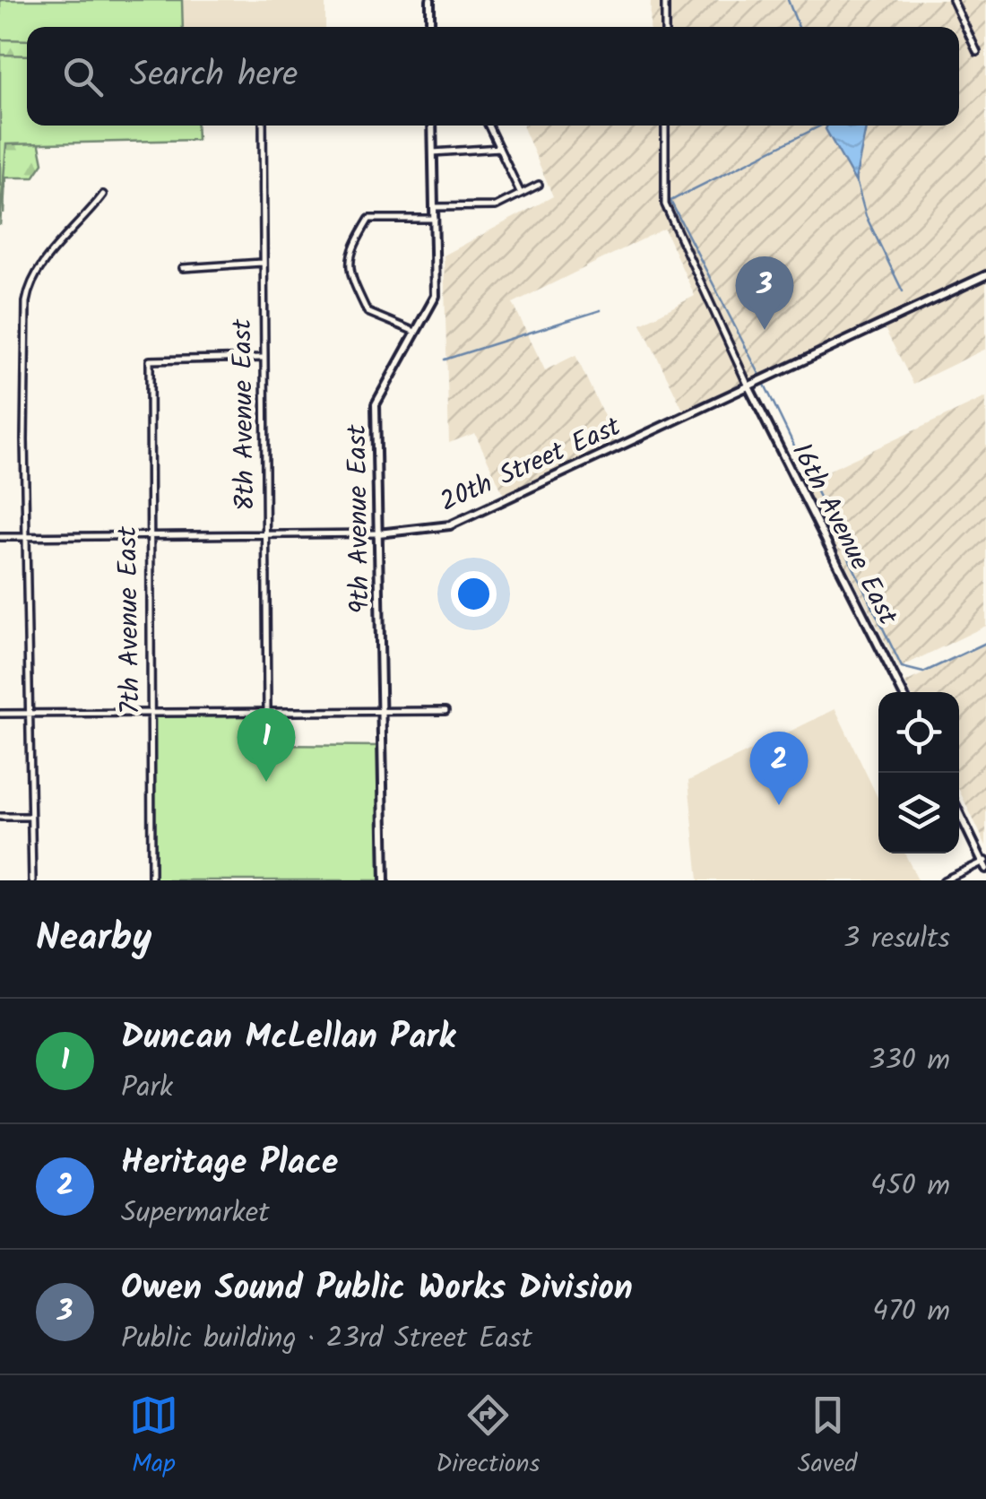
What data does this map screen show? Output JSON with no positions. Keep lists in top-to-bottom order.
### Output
{
  "streets": {
    "street": [
      "8th Avenue East",
      "20th Street East",
      "9th Avenue East",
      "16th Avenue East",
      "7th Avenue East"
    ]
  },
  "crossings": [
    ["8th Avenue East", "20th Street East"],
    ["8th Avenue East", "7th Avenue East"],
    ["20th Street East", "9th Avenue East"],
    ["20th Street East", "16th Avenue East"],
    ["20th Street East", "7th Avenue East"]
  ],
  "page": {
    "search": "Search here",
    "pins": ["3", "1", "2"],
    "heading": ["Nearby", "3 results"],
    "list": [
      {
        "mark": "1",
        "name": "Duncan McLellan Park",
        "note": "Park",
        "value": "330 m"
      },
      {
        "mark": "2",
        "name": "Heritage Place",
        "note": "Supermarket",
        "value": "450 m"
      },
      {
        "mark": "3",
        "name": "Owen Sound Public Works Division",
        "note": "Public building · 23rd Street East",
        "value": "470 m"
      }
    ],
    "nav": ["Map", "Directions", "Saved"]
  }
}
